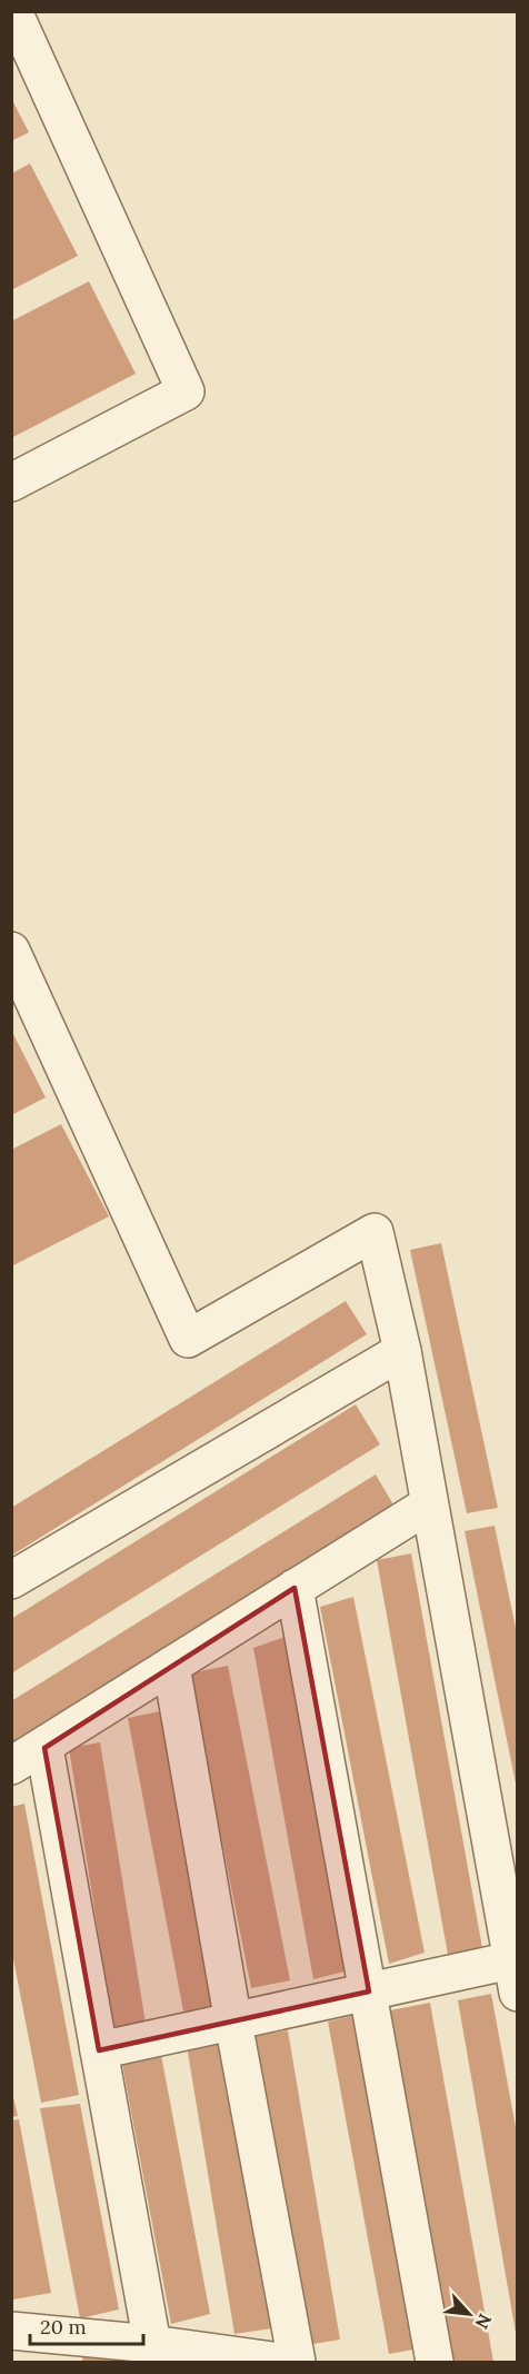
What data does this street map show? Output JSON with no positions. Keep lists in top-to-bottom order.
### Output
{
  "scale_bar": "20 m",
  "north": "bottom right"
}
